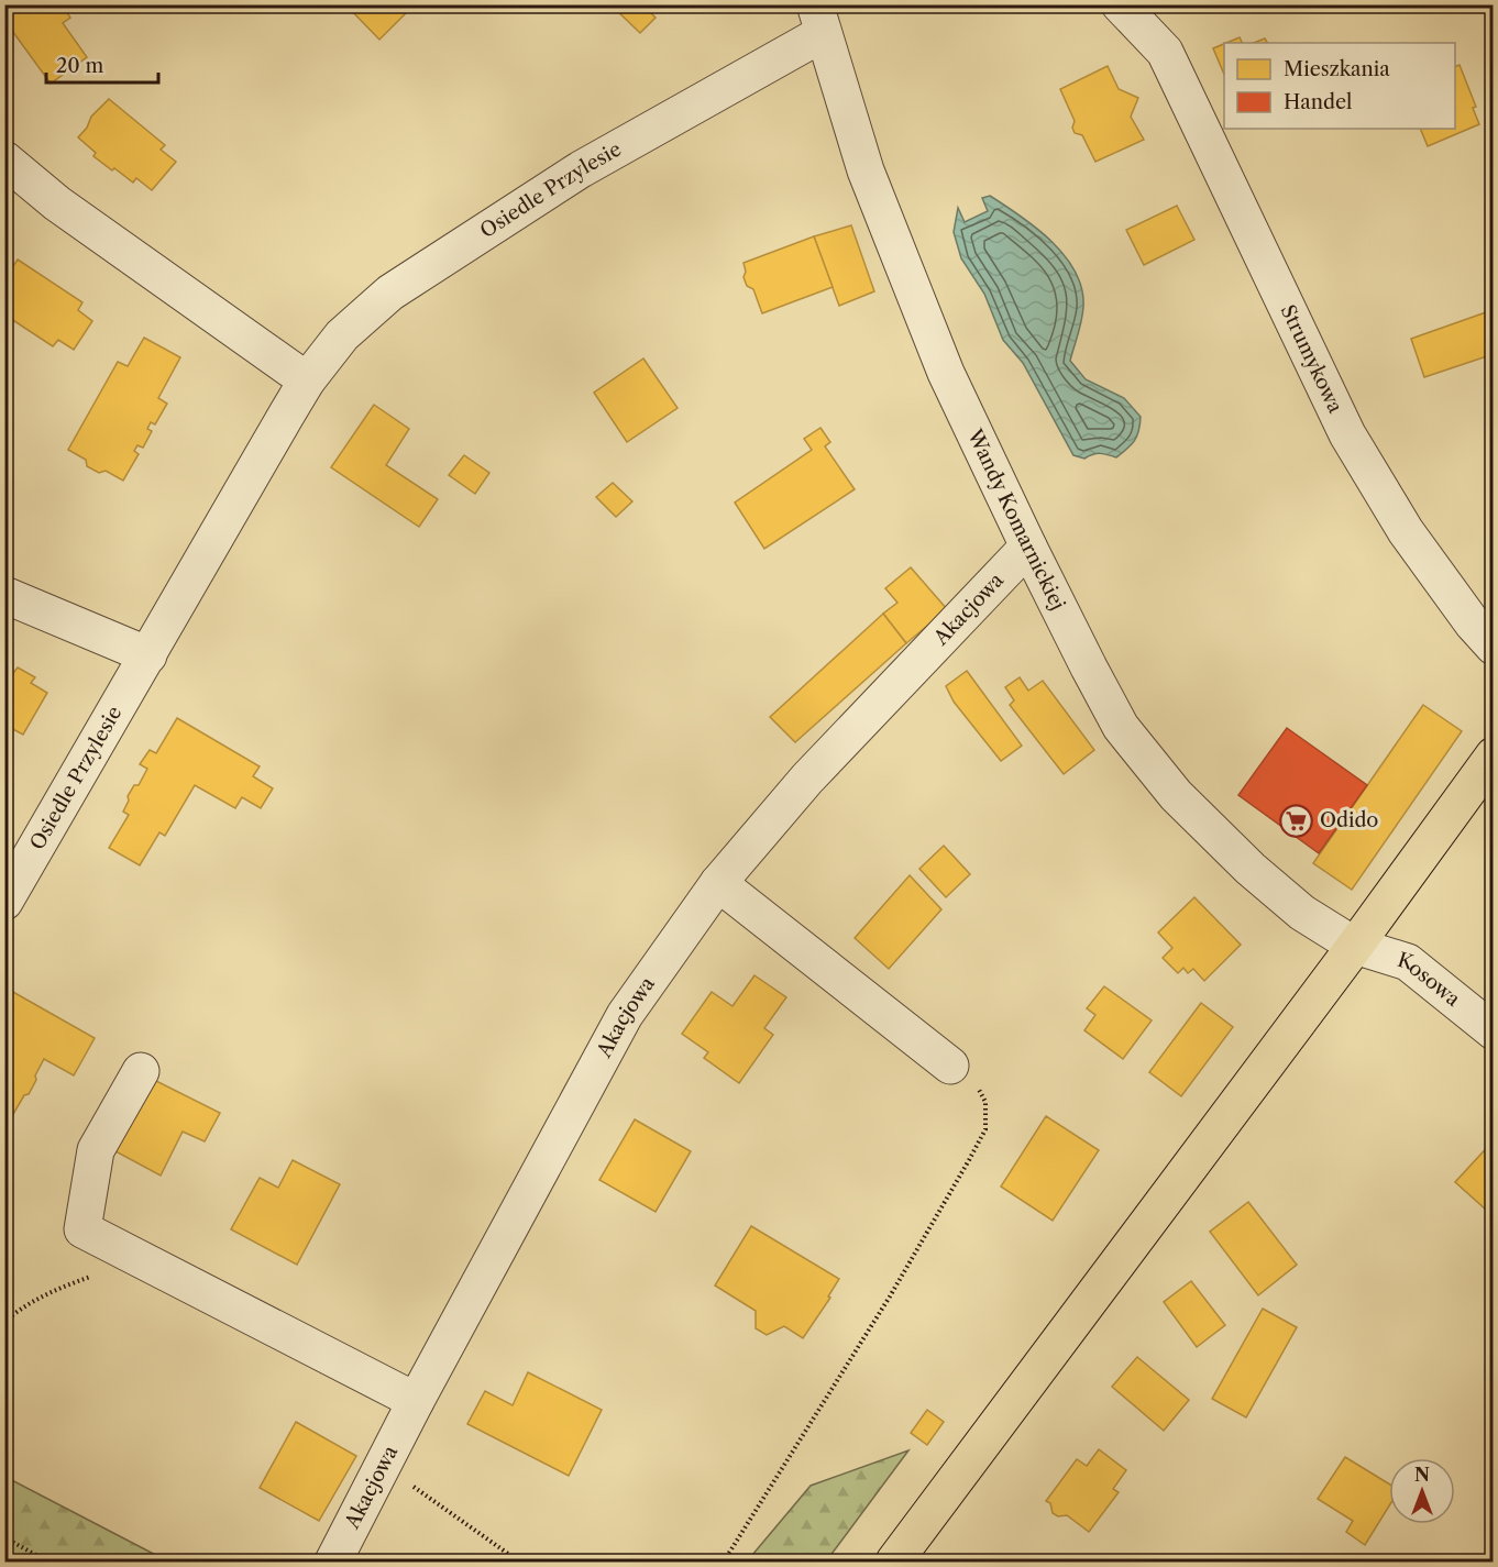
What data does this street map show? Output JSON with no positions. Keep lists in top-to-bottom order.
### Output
{
  "streets": {
    "street": [
      "Osiedle Przylesie",
      "Strumykowa",
      "Wandy Komarnickiej",
      "Akacjowa",
      "Kosowa"
    ]
  },
  "crossings": [
    ["Osiedle Przylesie", "Wandy Komarnickiej"],
    ["Wandy Komarnickiej", "Akacjowa"],
    ["Wandy Komarnickiej", "Kosowa"]
  ],
  "places": {
    "supermarket": ["Odido"]
  },
  "legend": ["Mieszkania", "Handel"],
  "scale_bar": "20 m",
  "north": "top"
}
